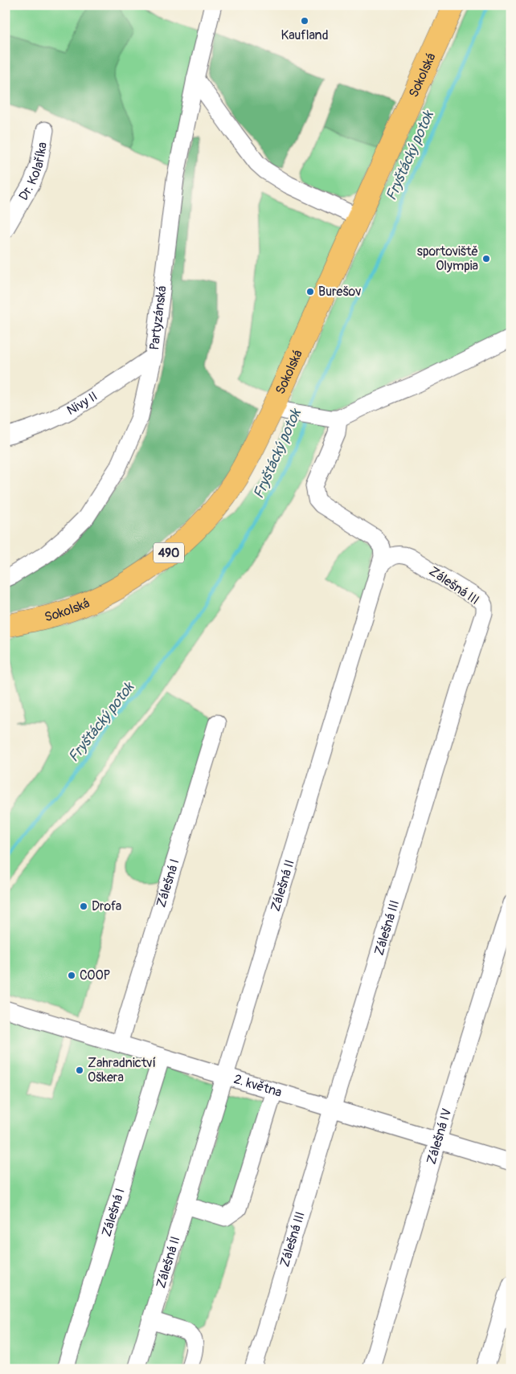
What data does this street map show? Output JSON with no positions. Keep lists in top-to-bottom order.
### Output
{
  "streets": {
    "main road": ["Sokolská", "490"],
    "street": [
      "Dr. Kolaříka",
      "Partyzánská",
      "Nivy II",
      "Zálešná III",
      "Zálešná I",
      "Zálešná II",
      "2. května",
      "Zálešná IV"
    ]
  },
  "crossings": [
    ["Partyzánská", "Nivy II"],
    ["Zálešná III", "Zálešná II"],
    ["Zálešná III", "2. května"],
    ["Zálešná I", "2. května"],
    ["Zálešná II", "2. května"],
    ["2. května", "Zálešná IV"]
  ],
  "water": ["Fryštácký potok"],
  "places": [
    "Kaufland",
    "sportoviště Olympia",
    "Burešov",
    "Drofa",
    "COOP",
    "Zahradnictví Oškera"
  ]
}
